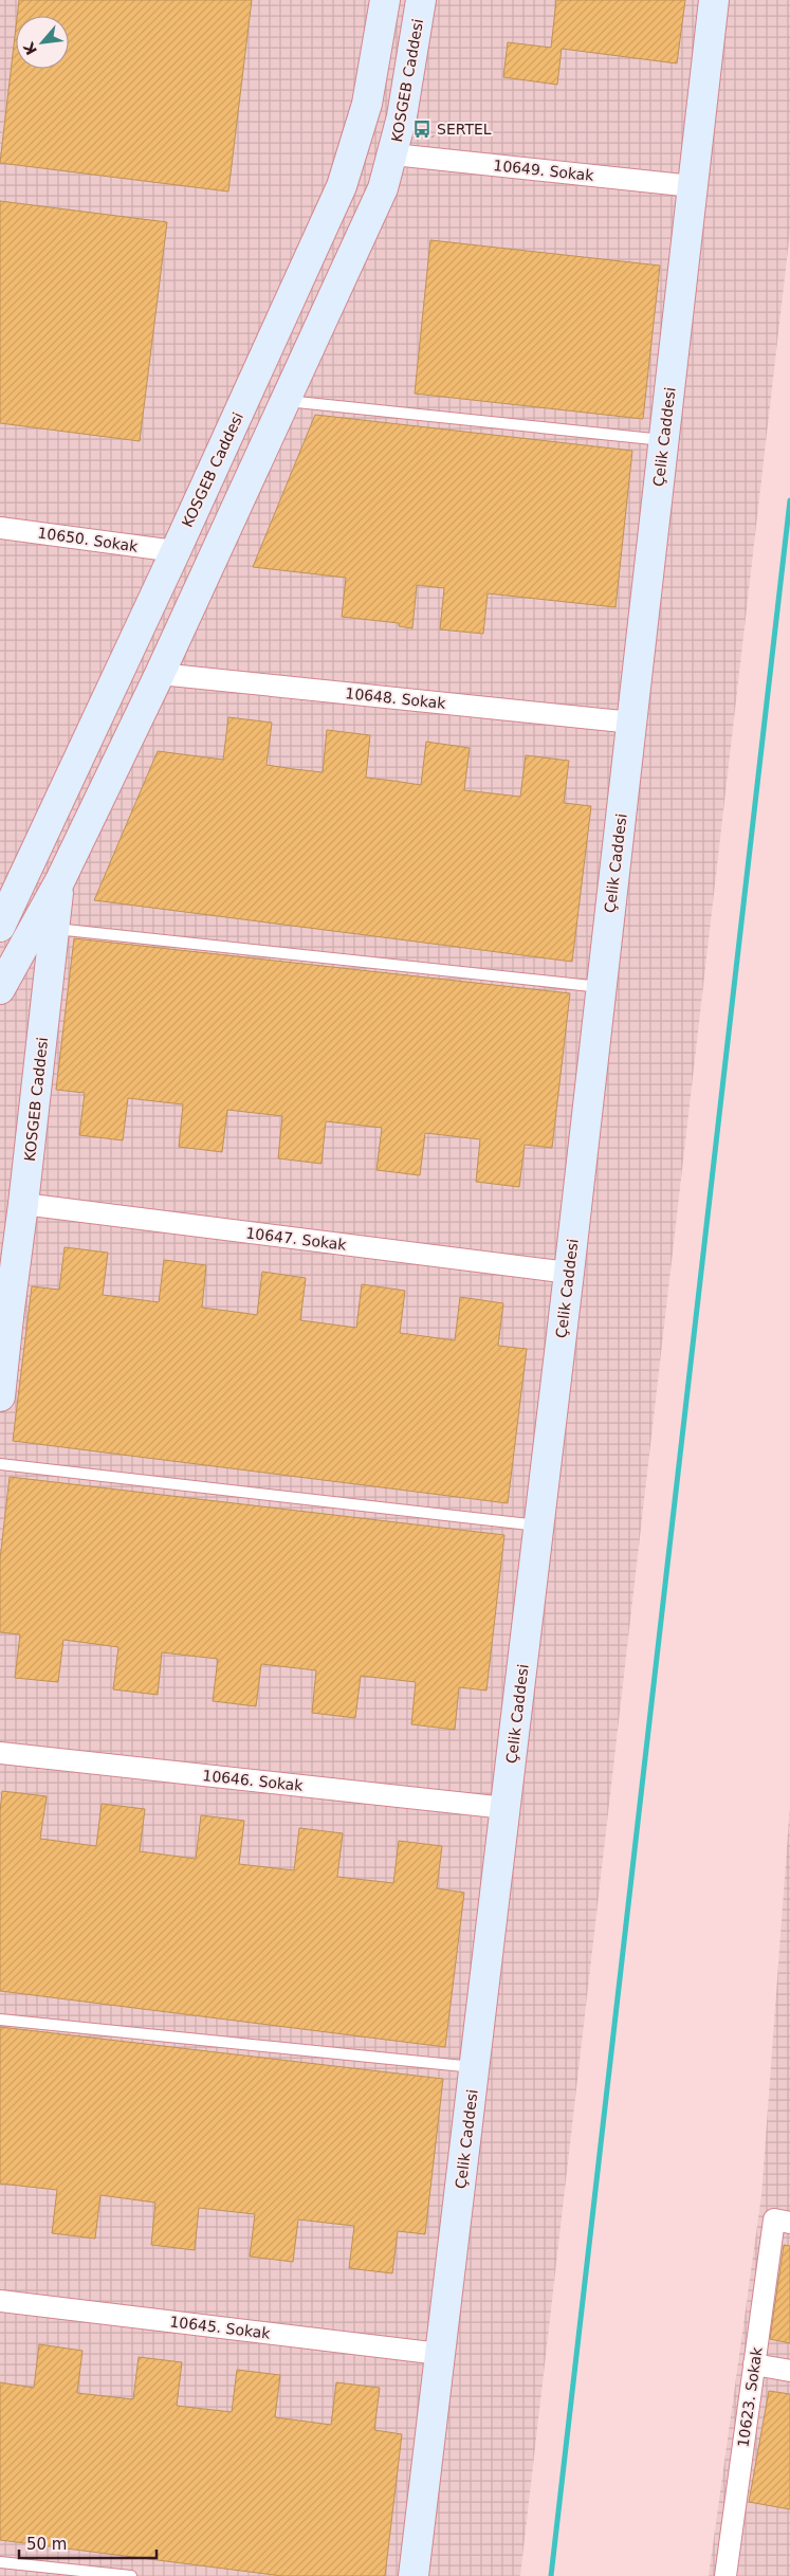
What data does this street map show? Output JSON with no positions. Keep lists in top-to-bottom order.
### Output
{
  "streets": {
    "main road": ["KOSGEB Caddesi", "Çelik Caddesi"],
    "street": [
      "10649. Sokak",
      "10650. Sokak",
      "10648. Sokak",
      "10647. Sokak",
      "10646. Sokak",
      "10645. Sokak",
      "10623. Sokak"
    ]
  },
  "crossings": [
    ["KOSGEB Caddesi", "10649. Sokak"],
    ["KOSGEB Caddesi", "10650. Sokak"],
    ["KOSGEB Caddesi", "10648. Sokak"],
    ["KOSGEB Caddesi", "10647. Sokak"],
    ["10649. Sokak", "Çelik Caddesi"],
    ["Çelik Caddesi", "10648. Sokak"],
    ["Çelik Caddesi", "10647. Sokak"],
    ["Çelik Caddesi", "10646. Sokak"],
    ["Çelik Caddesi", "10645. Sokak"]
  ],
  "places": {
    "bus stop": ["SERTEL"]
  },
  "scale_bar": "50 m",
  "north": "bottom left"
}
